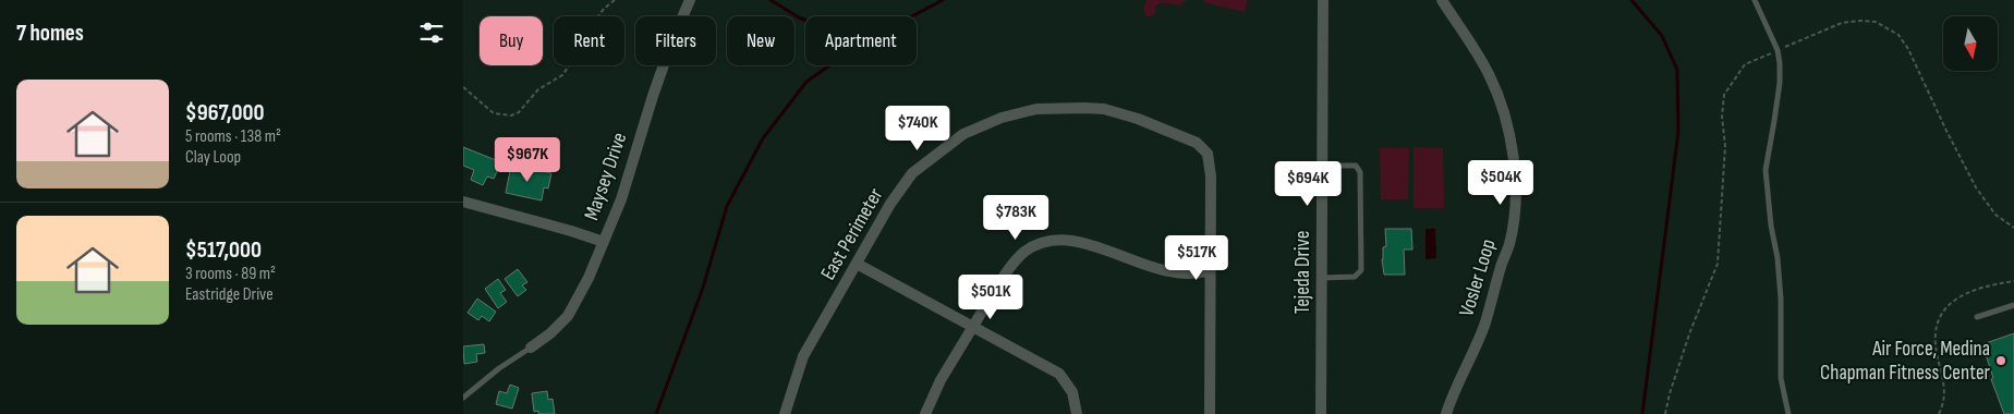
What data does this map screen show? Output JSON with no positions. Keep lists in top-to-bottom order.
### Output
{
  "streets": {
    "street": [
      "Maysey Drive",
      "East Perimeter",
      "Tejeda Drive",
      "Vosler Loop"
    ]
  },
  "places": ["Air Force, Medina Chapman Fitness Center"],
  "north": "bottom",
  "page": {
    "heading": "7 homes",
    "chip": [
      "Buy",
      "Rent",
      "Filters",
      "New",
      "Apartment"
    ],
    "list": [
      {
        "name": "$967,000",
        "note": "5 rooms · 138 m² · Clay Loop"
      },
      {
        "name": "$517,000",
        "note": "3 rooms · 89 m² · Eastridge Drive"
      }
    ],
    "price": [
      "$740K",
      "$967K",
      "$504K",
      "$694K",
      "$783K",
      "$517K",
      "$501K"
    ]
  }
}
